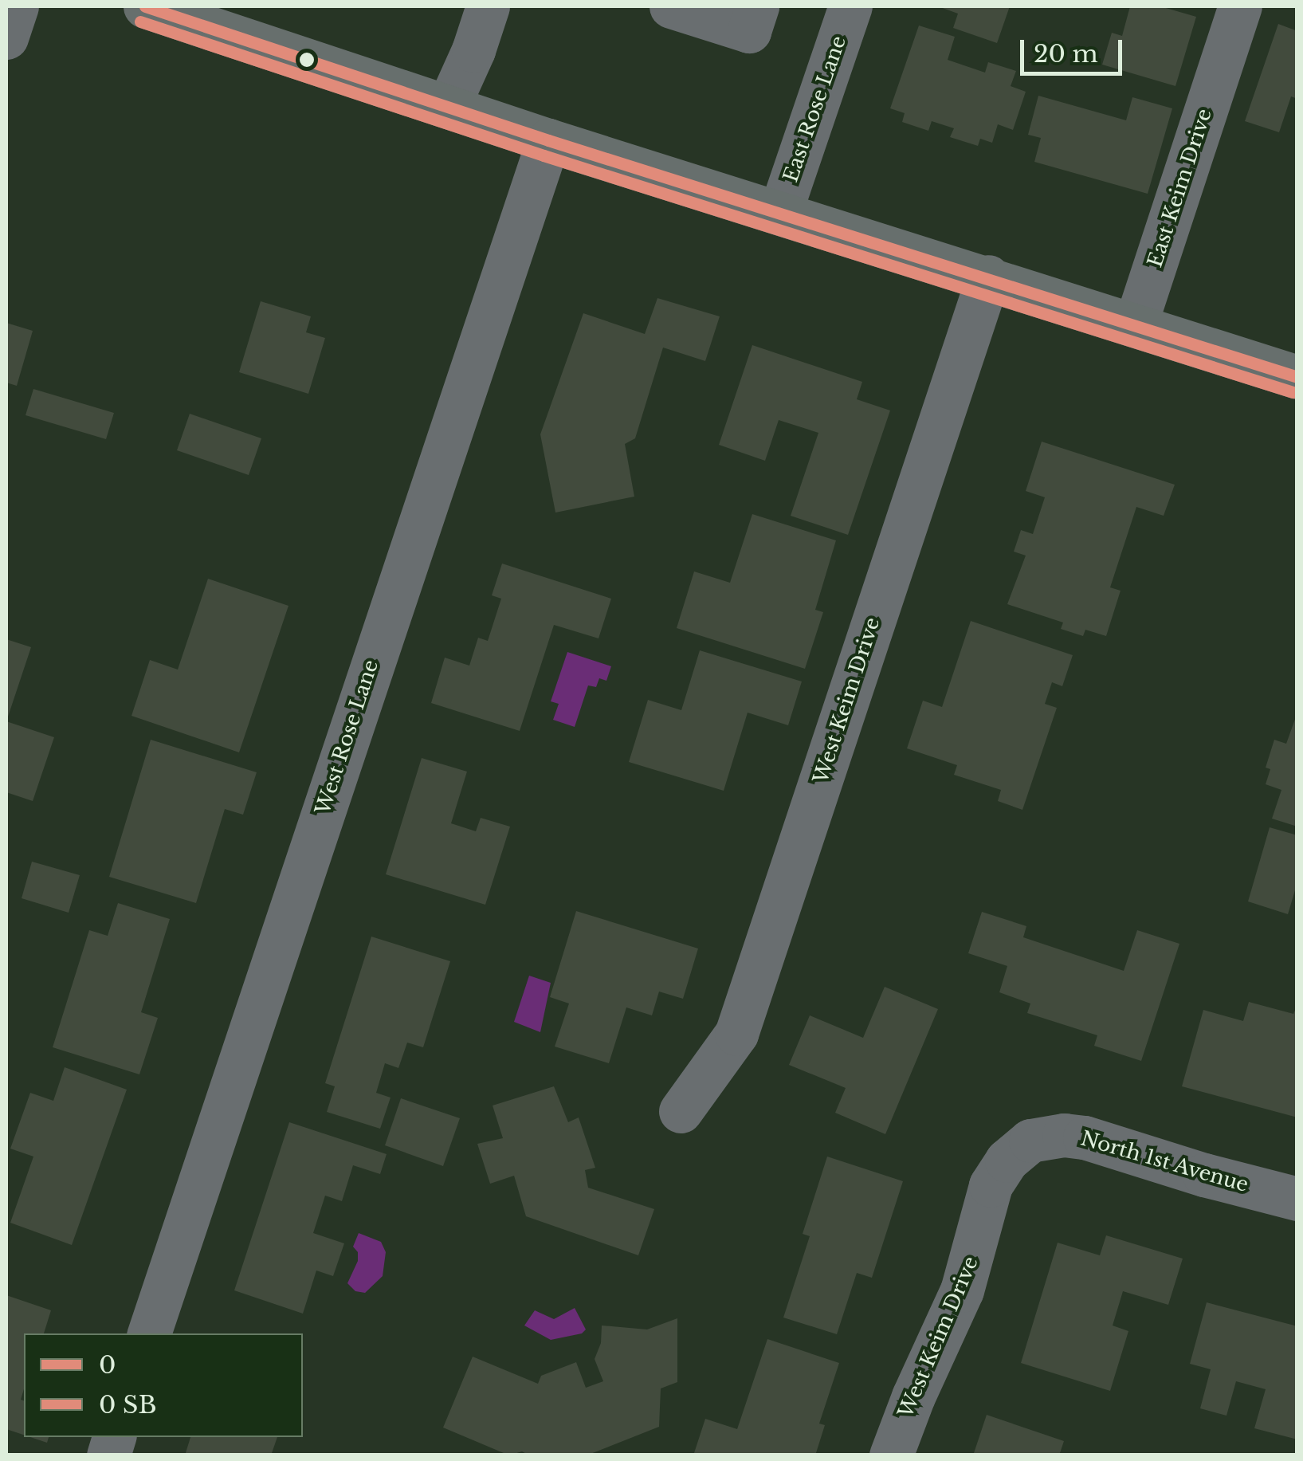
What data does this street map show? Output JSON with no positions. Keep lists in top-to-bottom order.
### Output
{
  "streets": {
    "street": [
      "East Rose Lane",
      "East Keim Drive",
      "West Keim Drive",
      "West Rose Lane",
      "North 1st Avenue"
    ]
  },
  "crossings": [
    ["West Keim Drive", "North 1st Avenue"]
  ],
  "lines": ["transit line 0"],
  "legend": ["0", "0 SB"],
  "scale_bar": "20 m"
}
